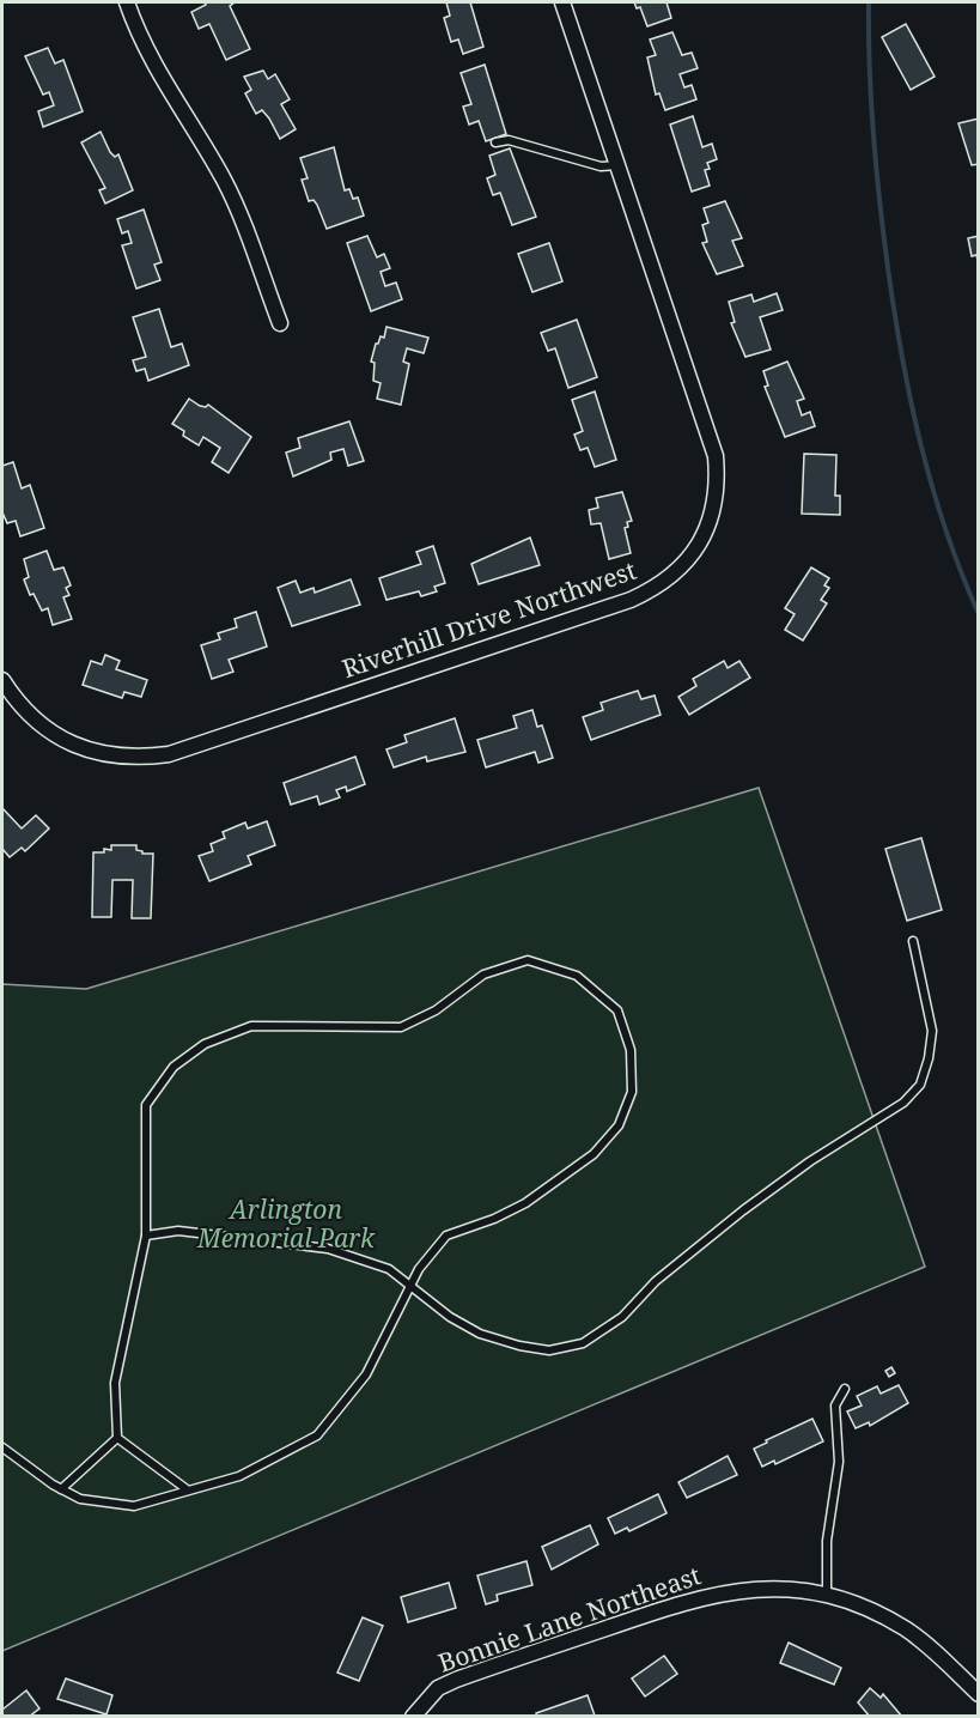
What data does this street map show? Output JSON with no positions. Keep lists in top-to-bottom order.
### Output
{
  "streets": {
    "street": ["Riverhill Drive Northwest", "Bonnie Lane Northeast"]
  },
  "parks": ["Arlington Memorial Park"]
}
